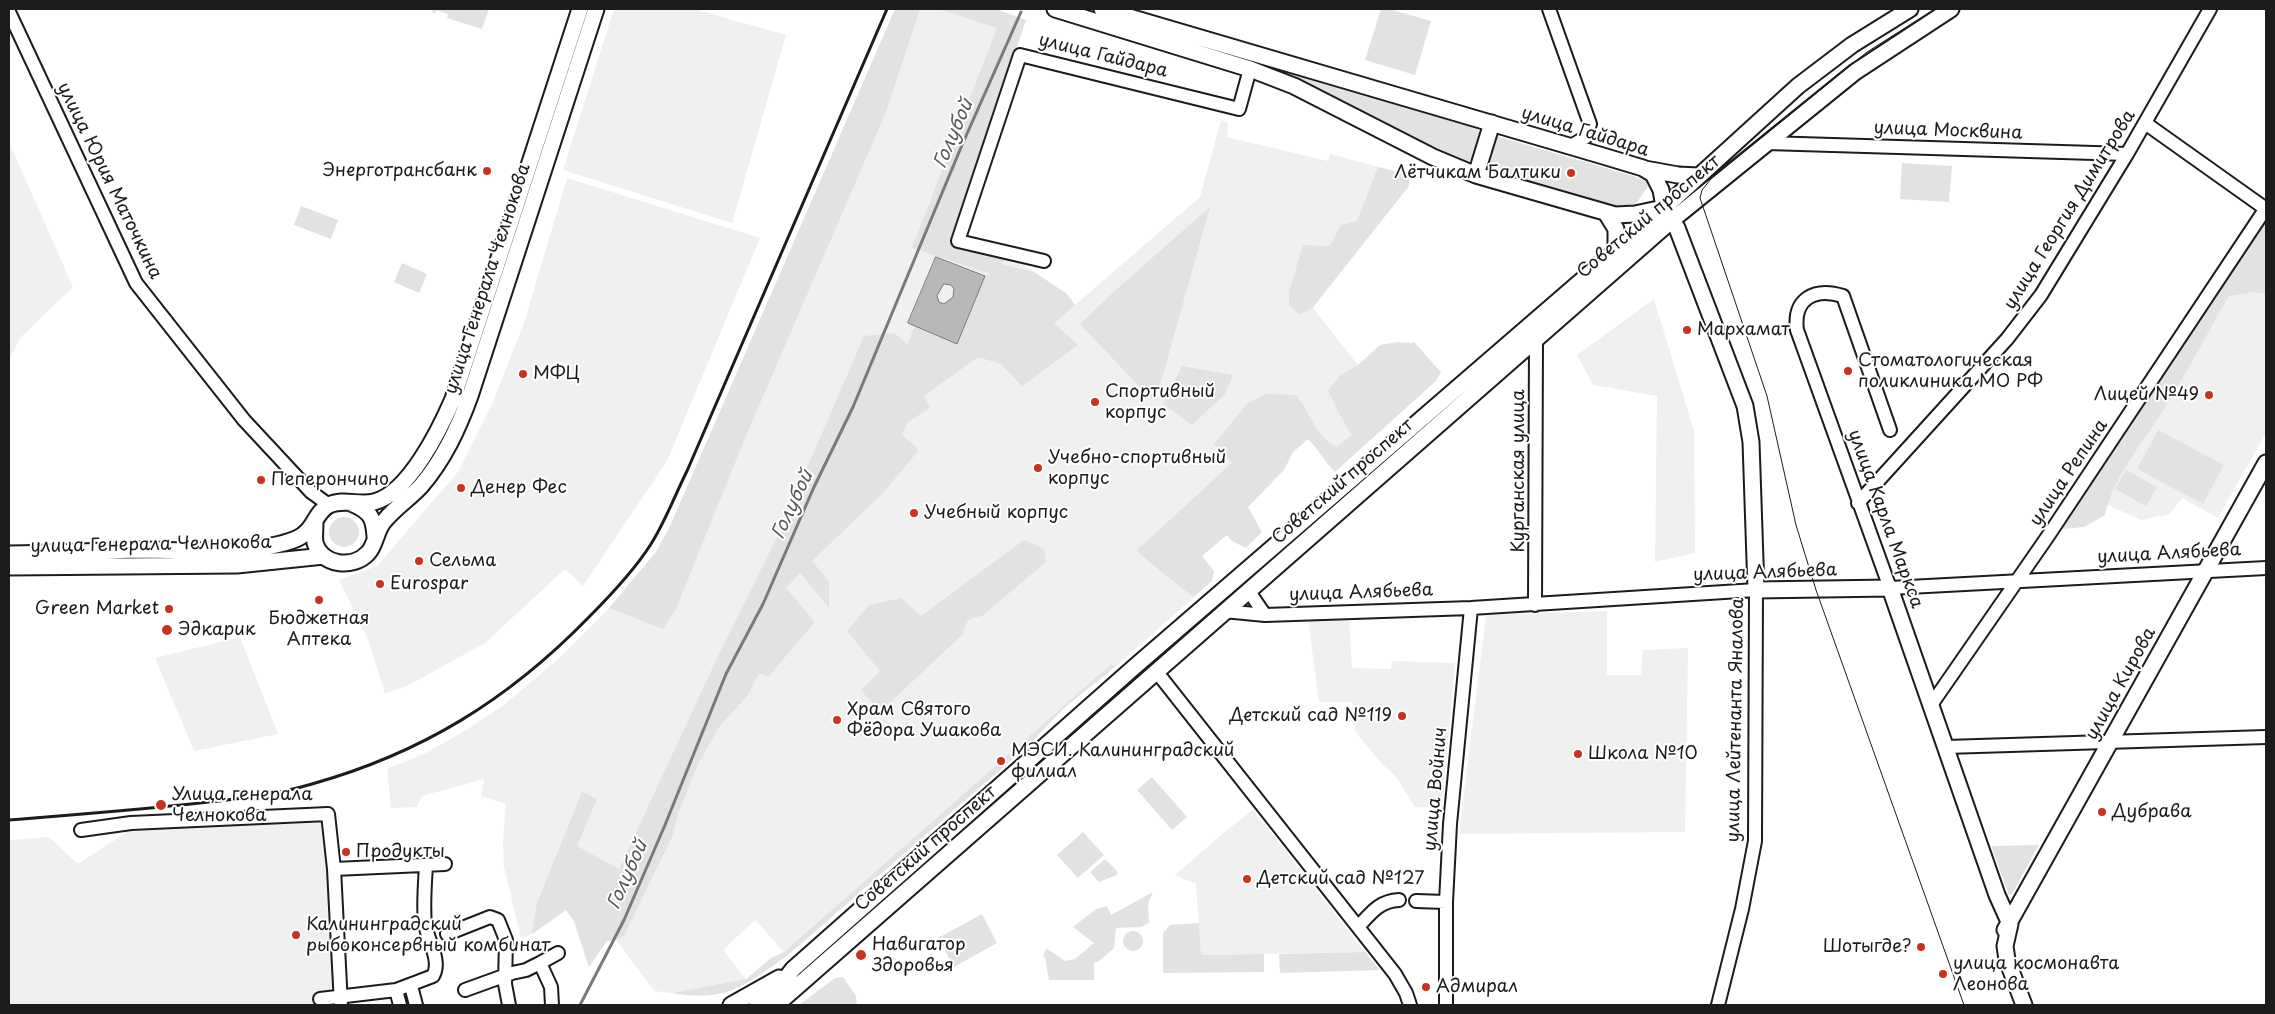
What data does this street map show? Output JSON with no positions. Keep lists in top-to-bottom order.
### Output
{
  "streets": {
    "main road": [
      "улица Гайдара",
      "Советский проспект",
      "улица Генерала Челнокова",
      "улица Карла Маркса",
      "улица Алябьева",
      "улица Кирова",
      "улица Лейтенанта Яналова"
    ],
    "street": [
      "улица Москвина",
      "улица Юрия Маточкина",
      "улица Георгия Димитрова",
      "Курганская улица",
      "улица Репина",
      "улица Войнич"
    ]
  },
  "crossings": [
    ["улица Гайдара", "Советский проспект"],
    ["улица Гайдара", "улица Лейтенанта Яналова"],
    ["улица Москвина", "улица Георгия Димитрова"],
    ["улица Москвина", "Советский проспект"],
    ["улица Юрия Маточкина", "улица Генерала Челнокова"],
    ["улица Георгия Димитрова", "улица Карла Маркса"],
    ["Советский проспект", "Курганская улица"],
    ["Советский проспект", "улица Алябьева"],
    ["Советский проспект", "улица Лейтенанта Яналова"],
    ["Курганская улица", "улица Алябьева"],
    ["улица Репина", "улица Карла Маркса"],
    ["улица Репина", "улица Алябьева"],
    ["улица Карла Маркса", "улица Алябьева"],
    ["улица Карла Маркса", "улица Кирова"],
    ["улица Алябьева", "улица Кирова"],
    ["улица Алябьева", "улица Лейтенанта Яналова"],
    ["улица Алябьева", "улица Войнич"]
  ],
  "water": ["Голубой"],
  "places": [
    "Энерготрансбанк",
    "Лётчикам Балтики",
    "Мархамат",
    "Стоматологическая поликлиника МО РФ",
    "МФЦ",
    "Лицей №49",
    "Спортивный корпус",
    "Учебно-спортивный корпус",
    "Пеперончино",
    "Денер Фес",
    "Учебный корпус",
    "Сельма",
    "Eurospar",
    "Бюджетная Аптека",
    "Green Market",
    "Эдкарик",
    "Детский сад №119",
    "Храм Святого Фёдора Ушакова",
    "Школа №10",
    "МЭСИ. Калининградский филиал",
    "Улица генерала Челнокова",
    "Дубрава",
    "Продукты",
    "Детский сад №127",
    "Калининградский рыбоконсервный комбинат",
    "Шотыгде?",
    "Навигатор Здоровья",
    "улица космонавта Леонова",
    "Адмирал"
  ]
}
